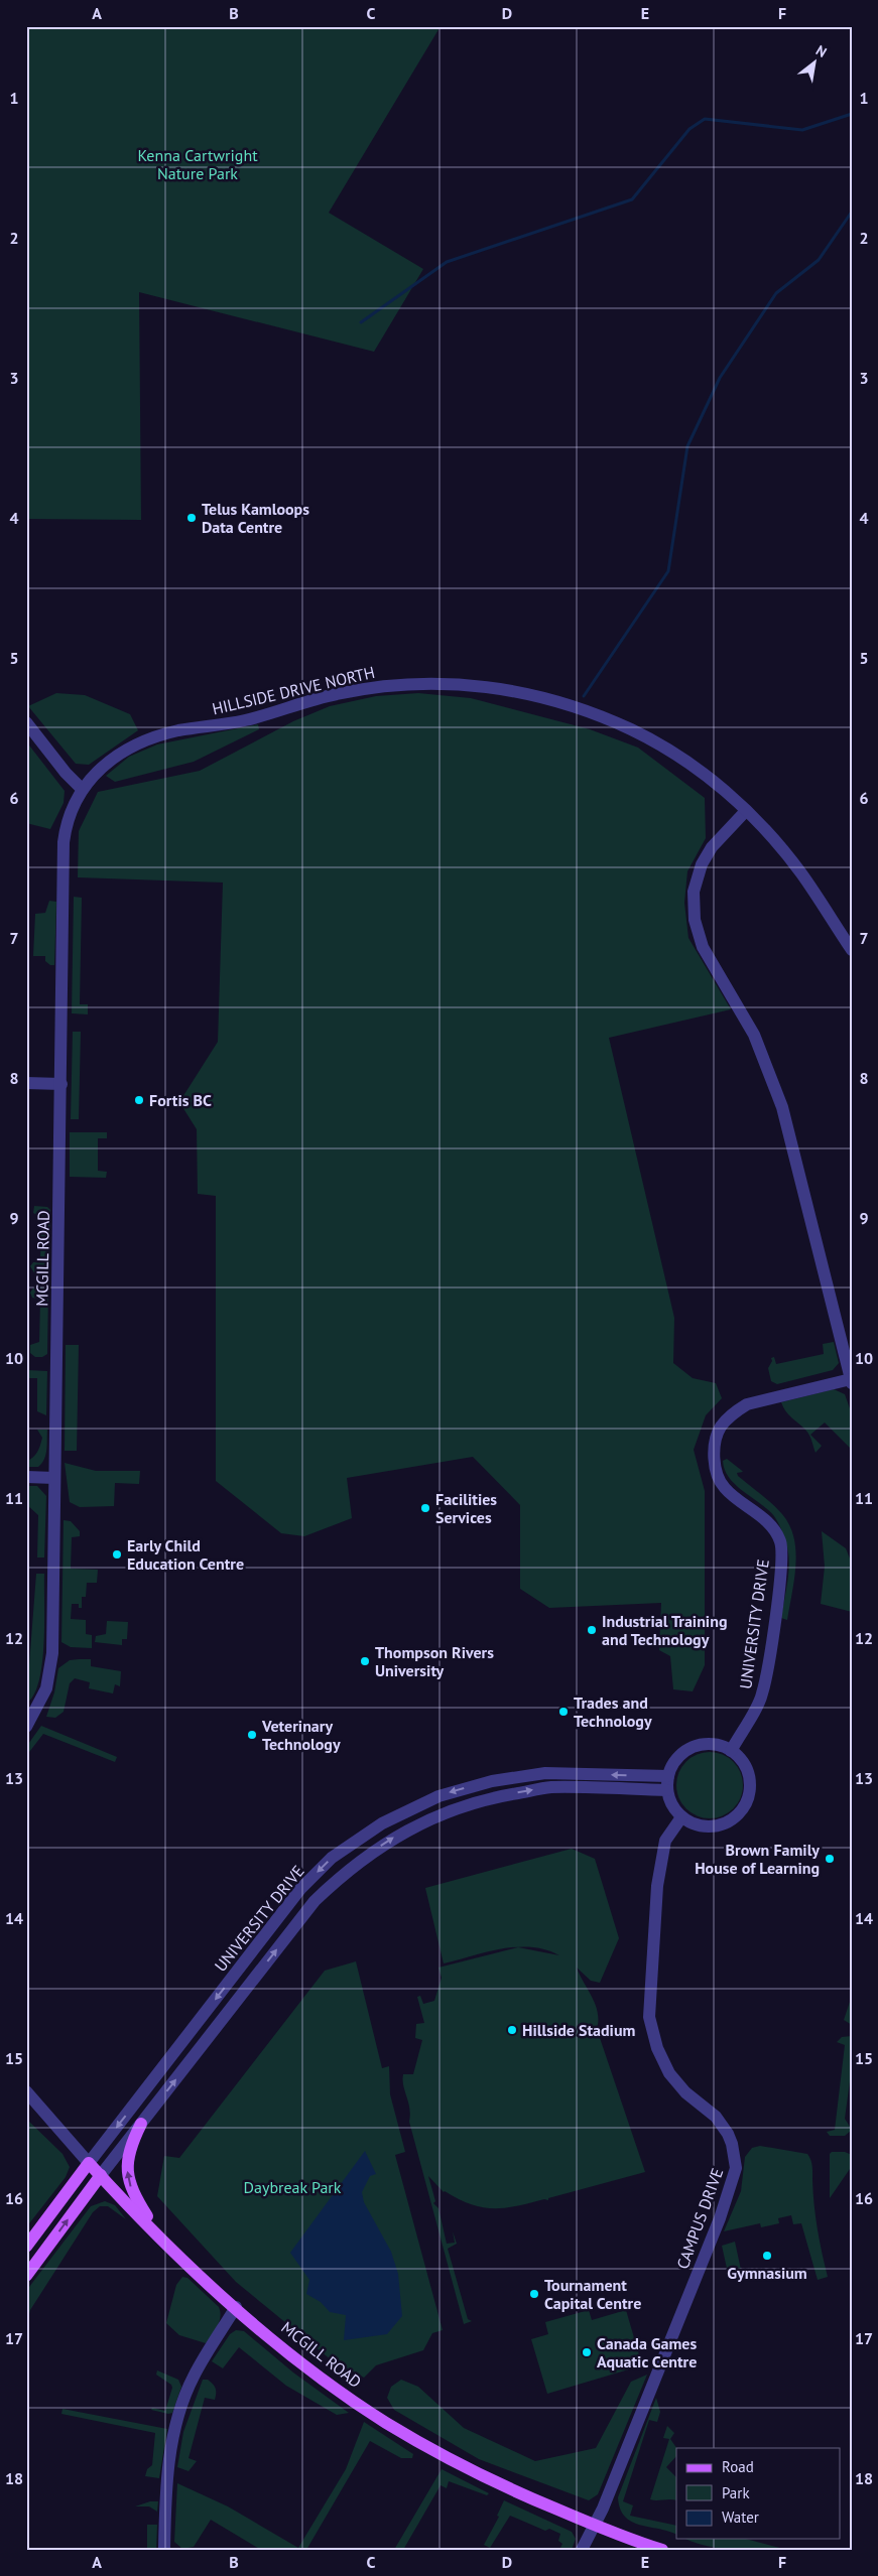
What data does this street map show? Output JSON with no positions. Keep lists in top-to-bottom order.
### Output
{
  "streets": {
    "main road": ["MCGILL ROAD"],
    "street": ["HILLSIDE DRIVE NORTH", "UNIVERSITY DRIVE", "CAMPUS DRIVE"]
  },
  "crossings": [
    ["HILLSIDE DRIVE NORTH", "MCGILL ROAD"],
    ["MCGILL ROAD", "UNIVERSITY DRIVE"],
    ["MCGILL ROAD", "CAMPUS DRIVE"],
    ["UNIVERSITY DRIVE", "CAMPUS DRIVE"]
  ],
  "parks": ["Kenna Cartwright Nature Park", "Daybreak Park"],
  "places": [
    "Telus Kamloops Data Centre",
    "Fortis BC",
    "Facilities Services",
    "Early Child Education Centre",
    "Industrial Training and Technology",
    "Thompson Rivers University",
    "Trades and Technology",
    "Veterinary Technology",
    "Brown Family House of Learning",
    "Hillside Stadium",
    "Gymnasium",
    "Tournament Capital Centre",
    "Canada Games Aquatic Centre"
  ],
  "legend": ["Road", "Park", "Water"],
  "north": "top right",
  "grid": {
    "columns": [
      "A",
      "B",
      "C",
      "D",
      "E",
      "F"
    ],
    "rows": [
      "1",
      "2",
      "3",
      "4",
      "5",
      "6",
      "7",
      "8",
      "9",
      "10",
      "11",
      "12",
      "13",
      "14",
      "15",
      "16",
      "17",
      "18"
    ]
  }
}
